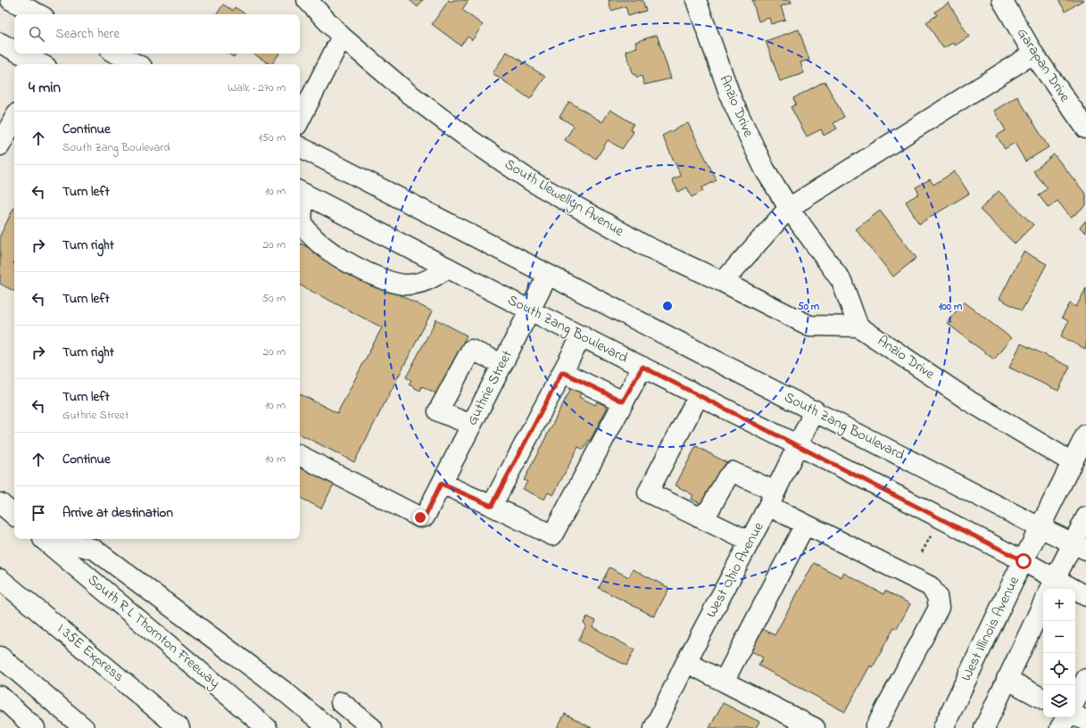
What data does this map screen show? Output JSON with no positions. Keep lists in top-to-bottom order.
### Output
{
  "streets": {
    "main road": [
      "Garapan Drive",
      "Anzio Drive",
      "South Llewellyn Avenue",
      "South Zang Boulevard",
      "Guthrie Street",
      "West Ohio Avenue",
      "West Illinois Avenue",
      "South R L Thornton Freeway",
      "I 35E Express"
    ]
  },
  "crossings": [
    ["Anzio Drive", "South Llewellyn Avenue"],
    ["Anzio Drive", "West Illinois Avenue"],
    ["South Zang Boulevard", "Guthrie Street"],
    ["South Zang Boulevard", "West Ohio Avenue"],
    ["South Zang Boulevard", "West Illinois Avenue"]
  ],
  "page": {
    "search": "Search here",
    "heading": ["4 min", "Walk · 270 m"],
    "list": [
      ["Continue", "South Zang Boulevard", "150 m"],
      ["Turn left", "10 m"],
      ["Turn right", "20 m"],
      ["Turn left", "50 m"],
      ["Turn right", "20 m"],
      ["Turn left", "Guthrie Street", "10 m"],
      ["Continue", "10 m"],
      "Arrive at destination"
    ],
    "map_buttons": ["+", "−"]
  },
  "rings": ["50 m", "100 m"]
}
